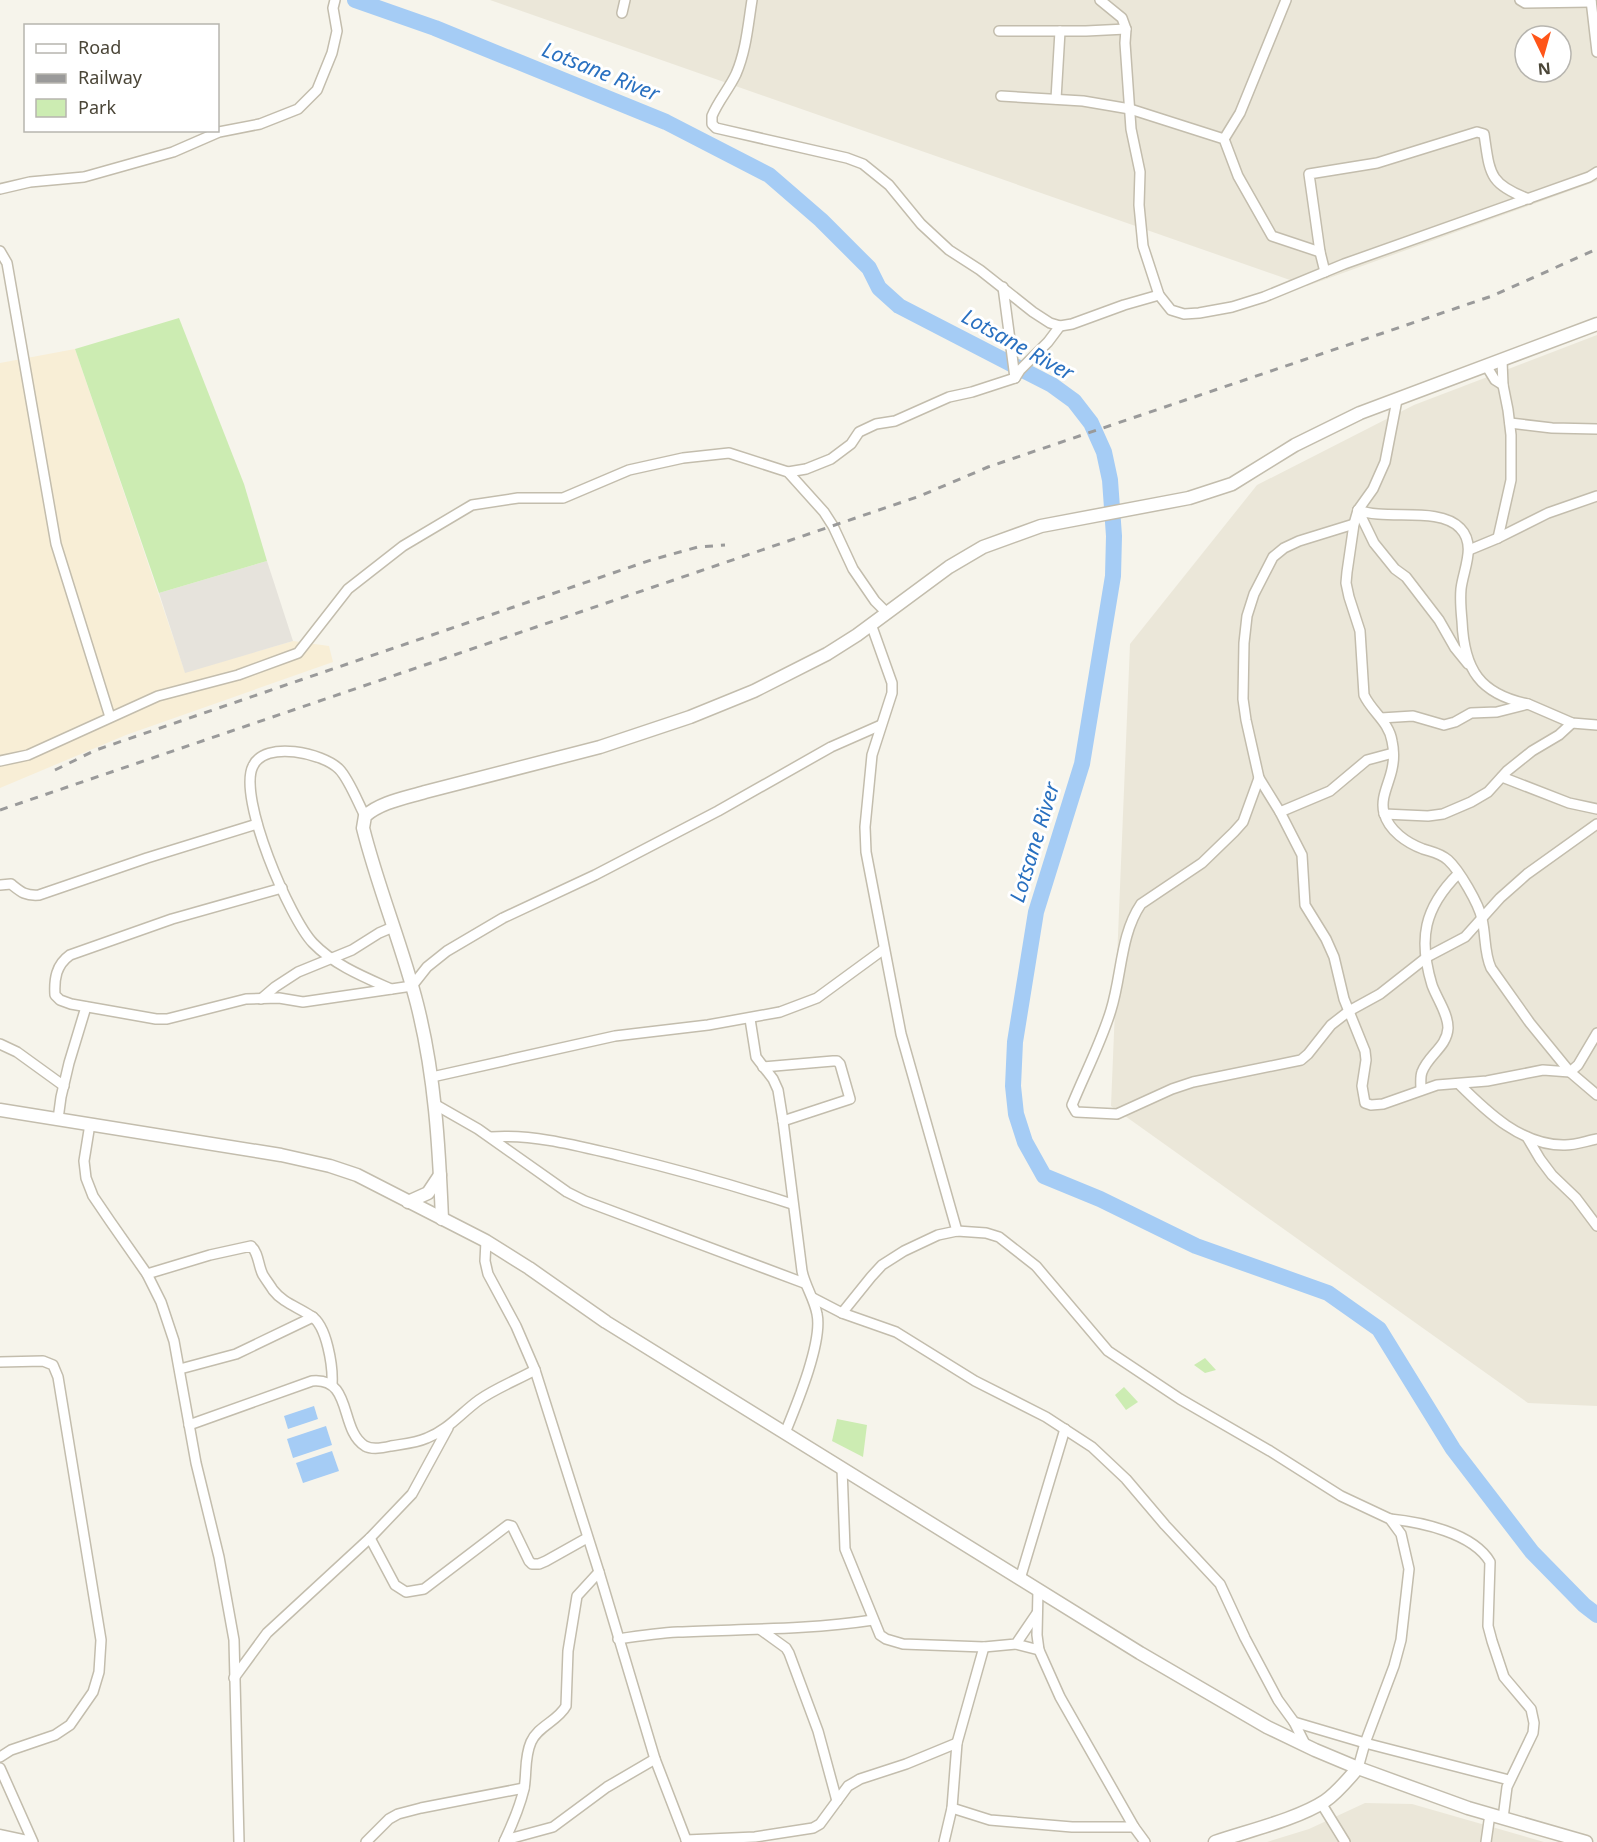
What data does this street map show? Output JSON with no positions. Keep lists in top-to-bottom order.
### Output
{
  "water": ["Lotsane River"],
  "legend": ["Road", "Railway", "Park"],
  "north": "bottom"
}
